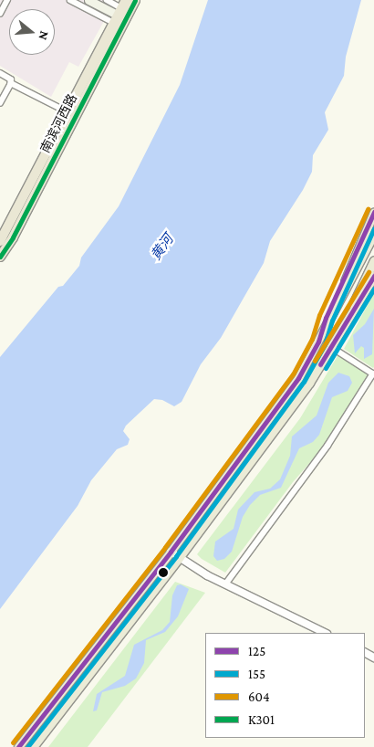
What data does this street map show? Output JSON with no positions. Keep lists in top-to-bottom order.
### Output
{
  "streets": {
    "highway": ["南滨河西路"]
  },
  "water": ["黄河"],
  "lines": [
    "transit line K301",
    "transit line 604",
    "transit line 125",
    "transit line 155"
  ],
  "legend": [
    "125",
    "155",
    "604",
    "K301"
  ],
  "north": "right"
}
